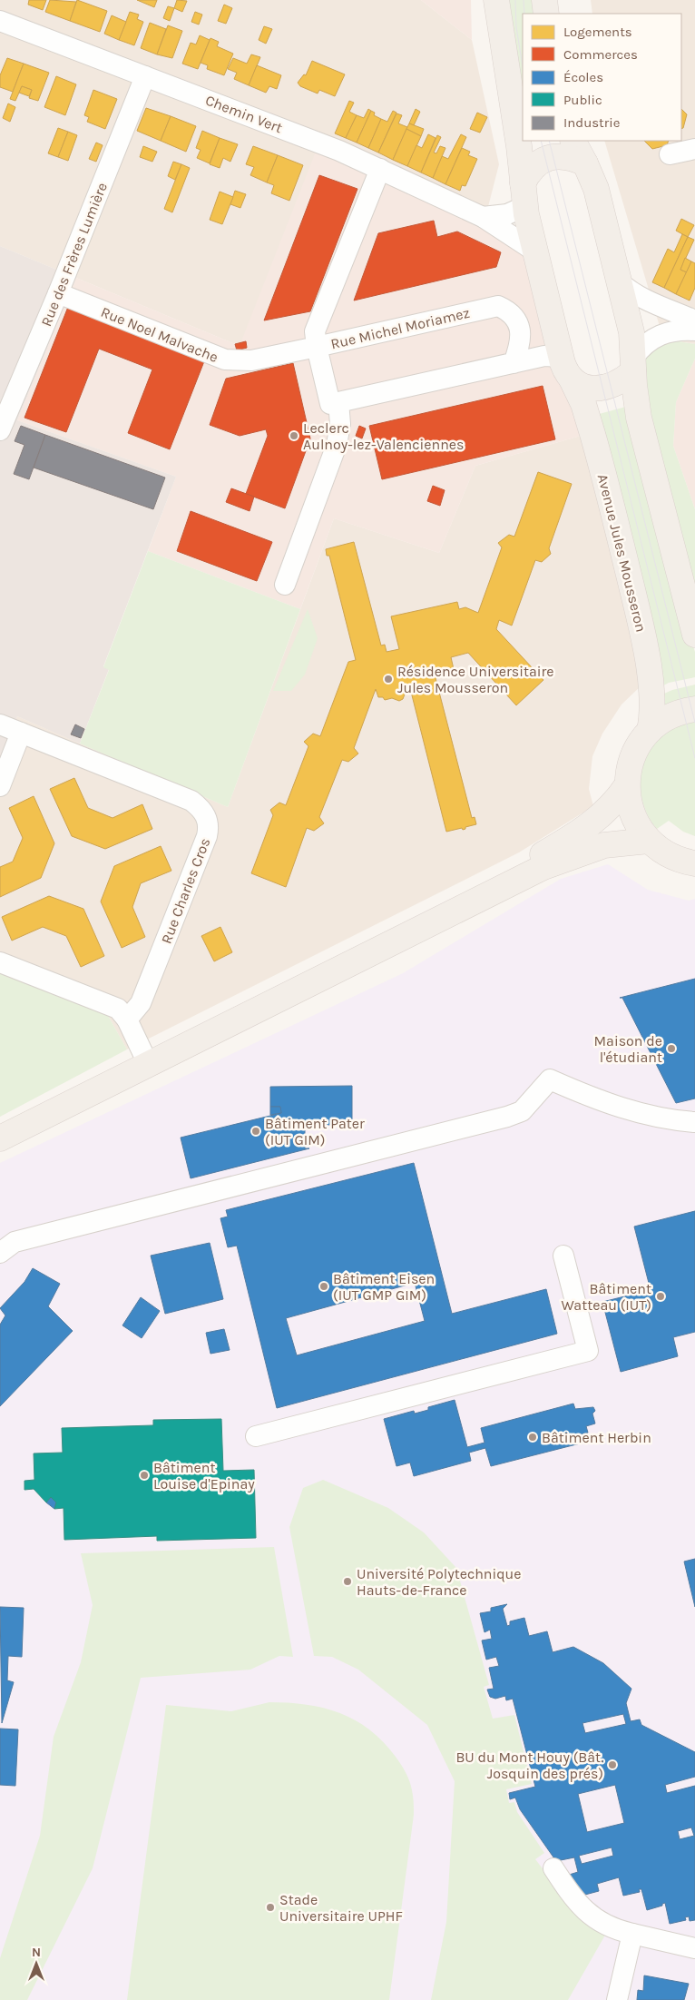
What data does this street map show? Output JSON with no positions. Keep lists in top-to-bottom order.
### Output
{
  "streets": {
    "main road": ["Avenue Jules Mousseron"],
    "street": [
      "Chemin Vert",
      "Rue des Frères Lumière",
      "Rue Michel Moriamez",
      "Rue Noel Malvache",
      "Rue Charles Cros"
    ]
  },
  "crossings": [
    ["Chemin Vert", "Rue des Frères Lumière"],
    ["Chemin Vert", "Avenue Jules Mousseron"],
    ["Rue des Frères Lumière", "Rue Noel Malvache"],
    ["Rue Michel Moriamez", "Rue Noel Malvache"]
  ],
  "places": [
    "Leclerc Aulnoy-lez-Valenciennes",
    "Résidence Universitaire Jules Mousseron",
    "Maison de l'étudiant",
    "Bâtiment Pater (IUT GIM)",
    "Bâtiment Eisen (IUT GMP GIM)",
    "Bâtiment Watteau (IUT)",
    "Bâtiment Herbin",
    "Bâtiment Louise d'Epinay",
    "Université Polytechnique Hauts-de-France",
    "BU du Mont Houy (Bât. Josquin des prés)",
    "Stade Universitaire UPHF"
  ],
  "legend": [
    "Logements",
    "Commerces",
    "Écoles",
    "Public",
    "Industrie"
  ],
  "north": "top"
}
